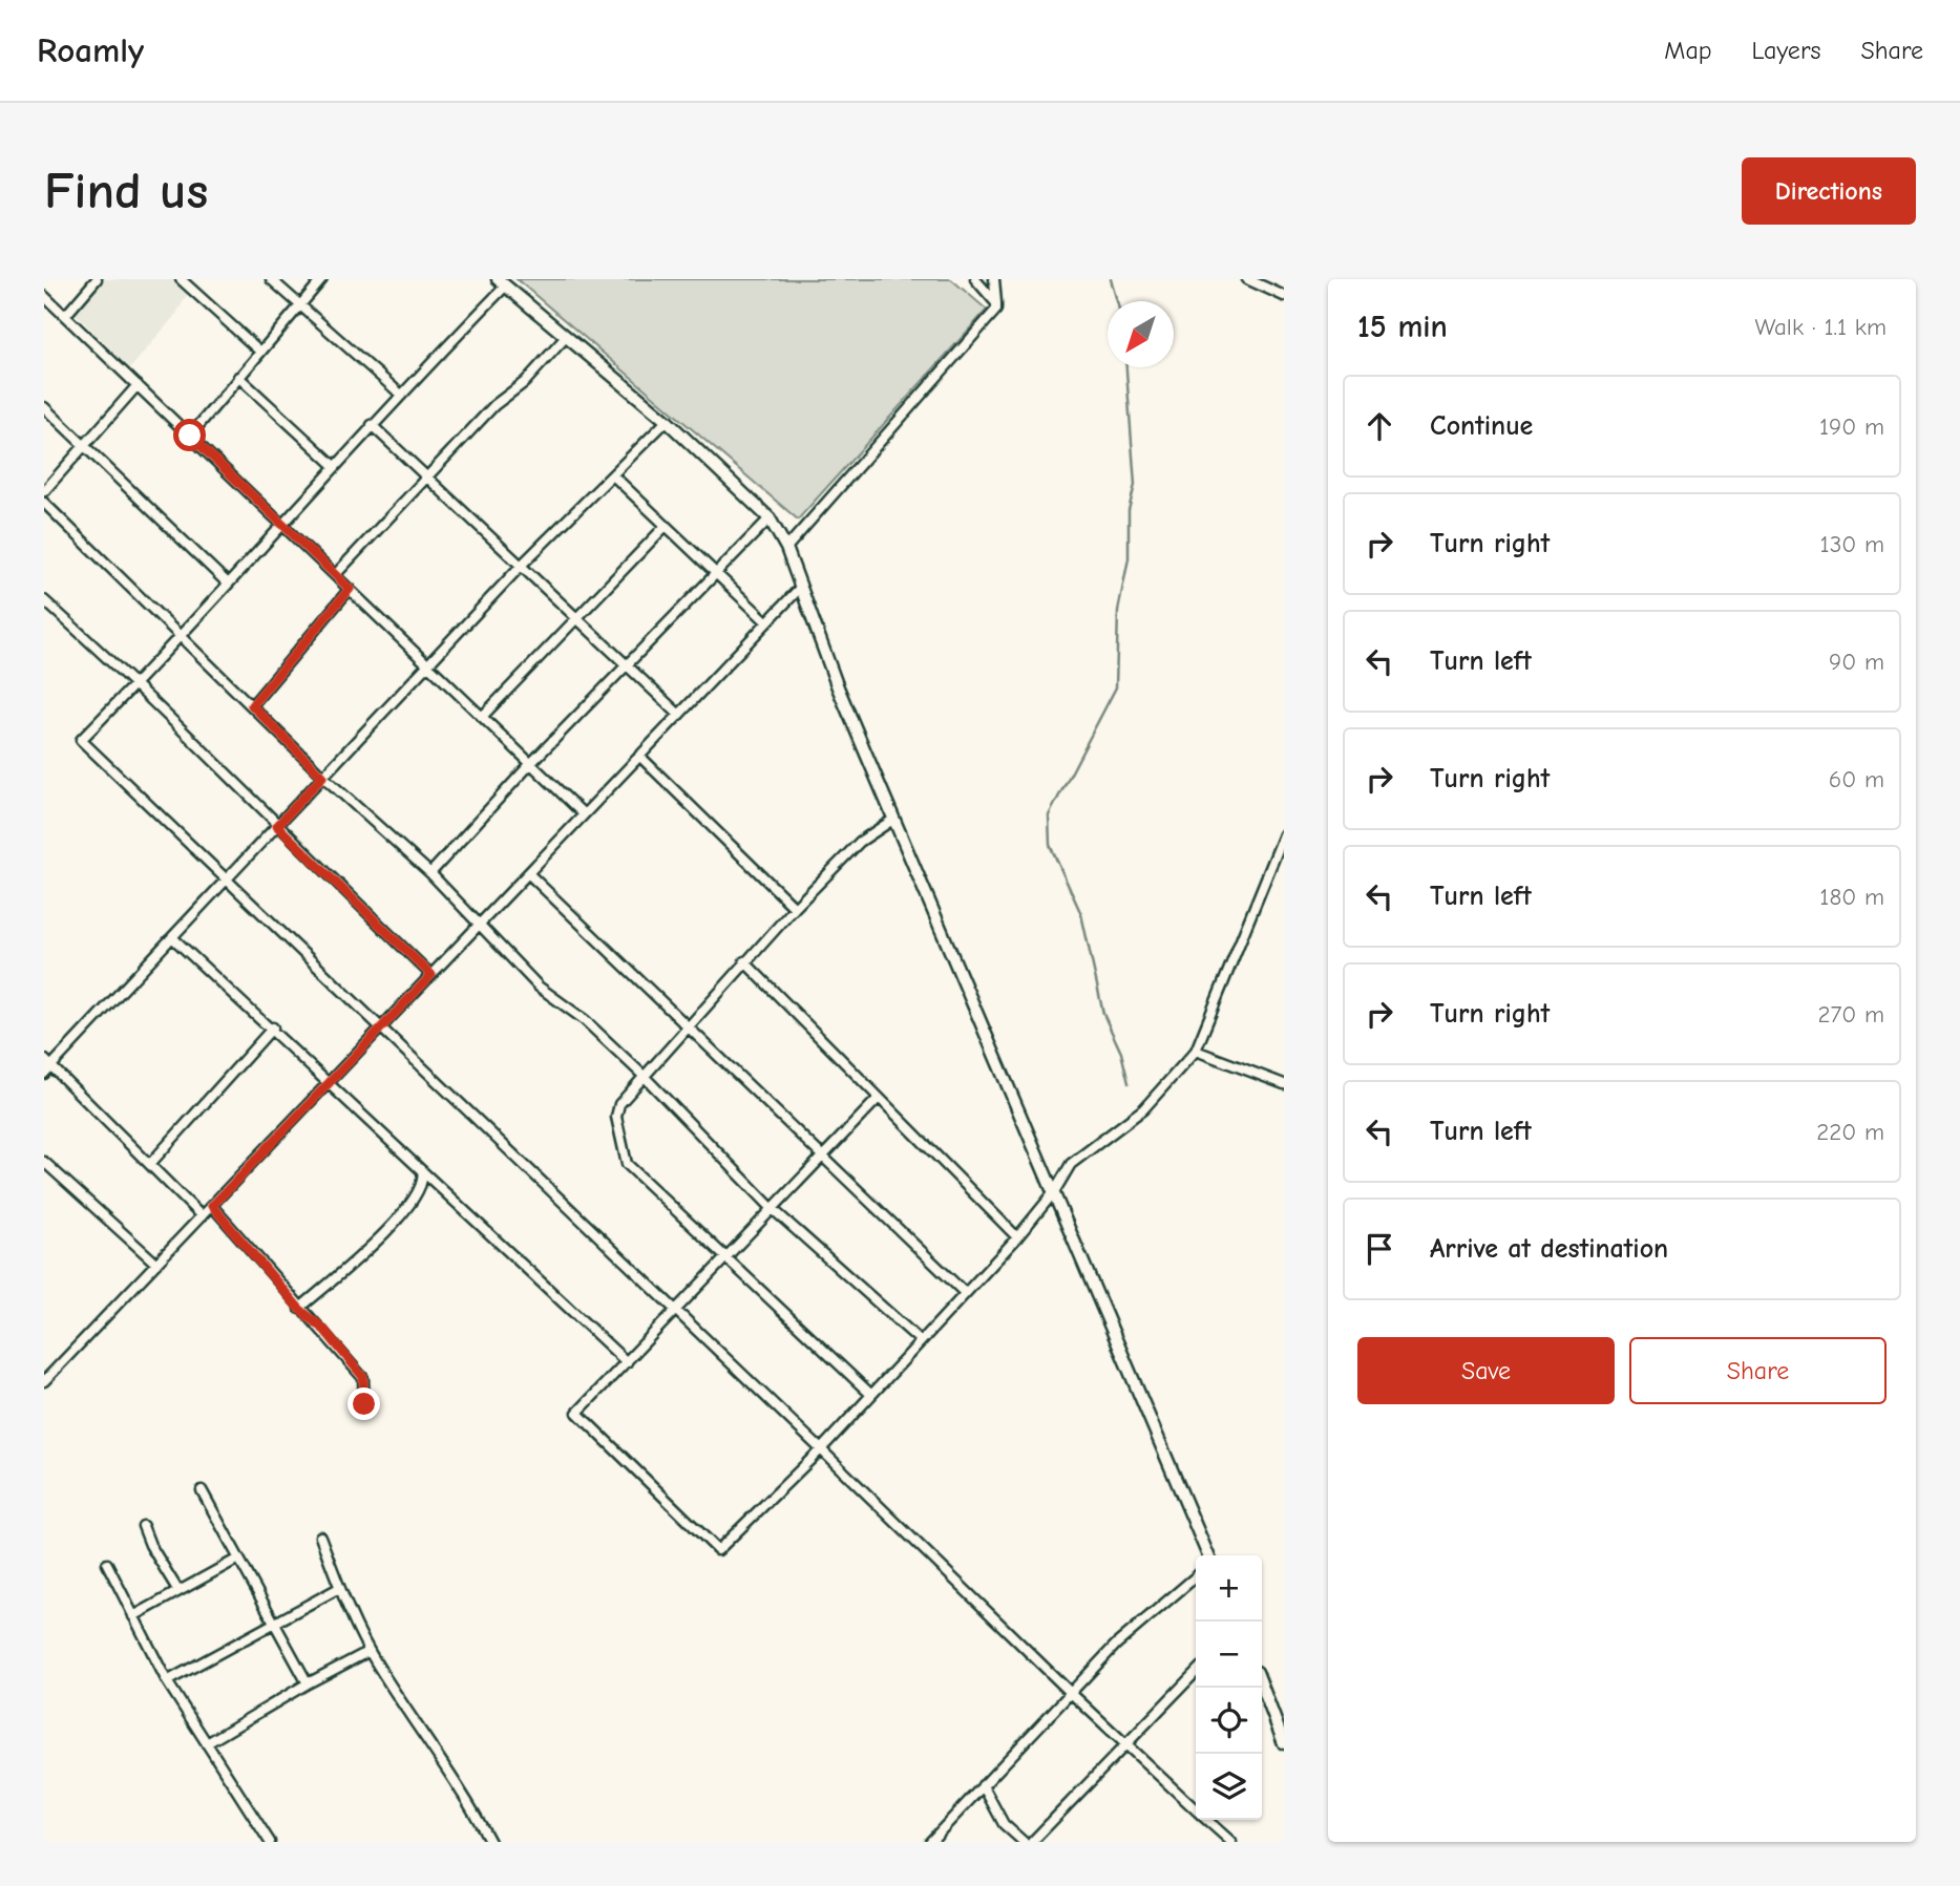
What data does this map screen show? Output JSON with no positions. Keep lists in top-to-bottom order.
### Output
{
  "north": "bottom left",
  "page": {
    "header": "Roamly",
    "nav": ["Map", "Layers", "Share"],
    "buttons": [
      "Directions",
      ["Save", "Share"]
    ],
    "title": "Find us",
    "heading": ["15 min", "Walk · 1.1 km"],
    "list": [
      ["Continue", "190 m"],
      ["Turn right", "130 m"],
      ["Turn left", "90 m"],
      ["Turn right", "60 m"],
      ["Turn left", "180 m"],
      ["Turn right", "270 m"],
      ["Turn left", "220 m"],
      "Arrive at destination"
    ],
    "map_buttons": ["+", "−"]
  }
}
